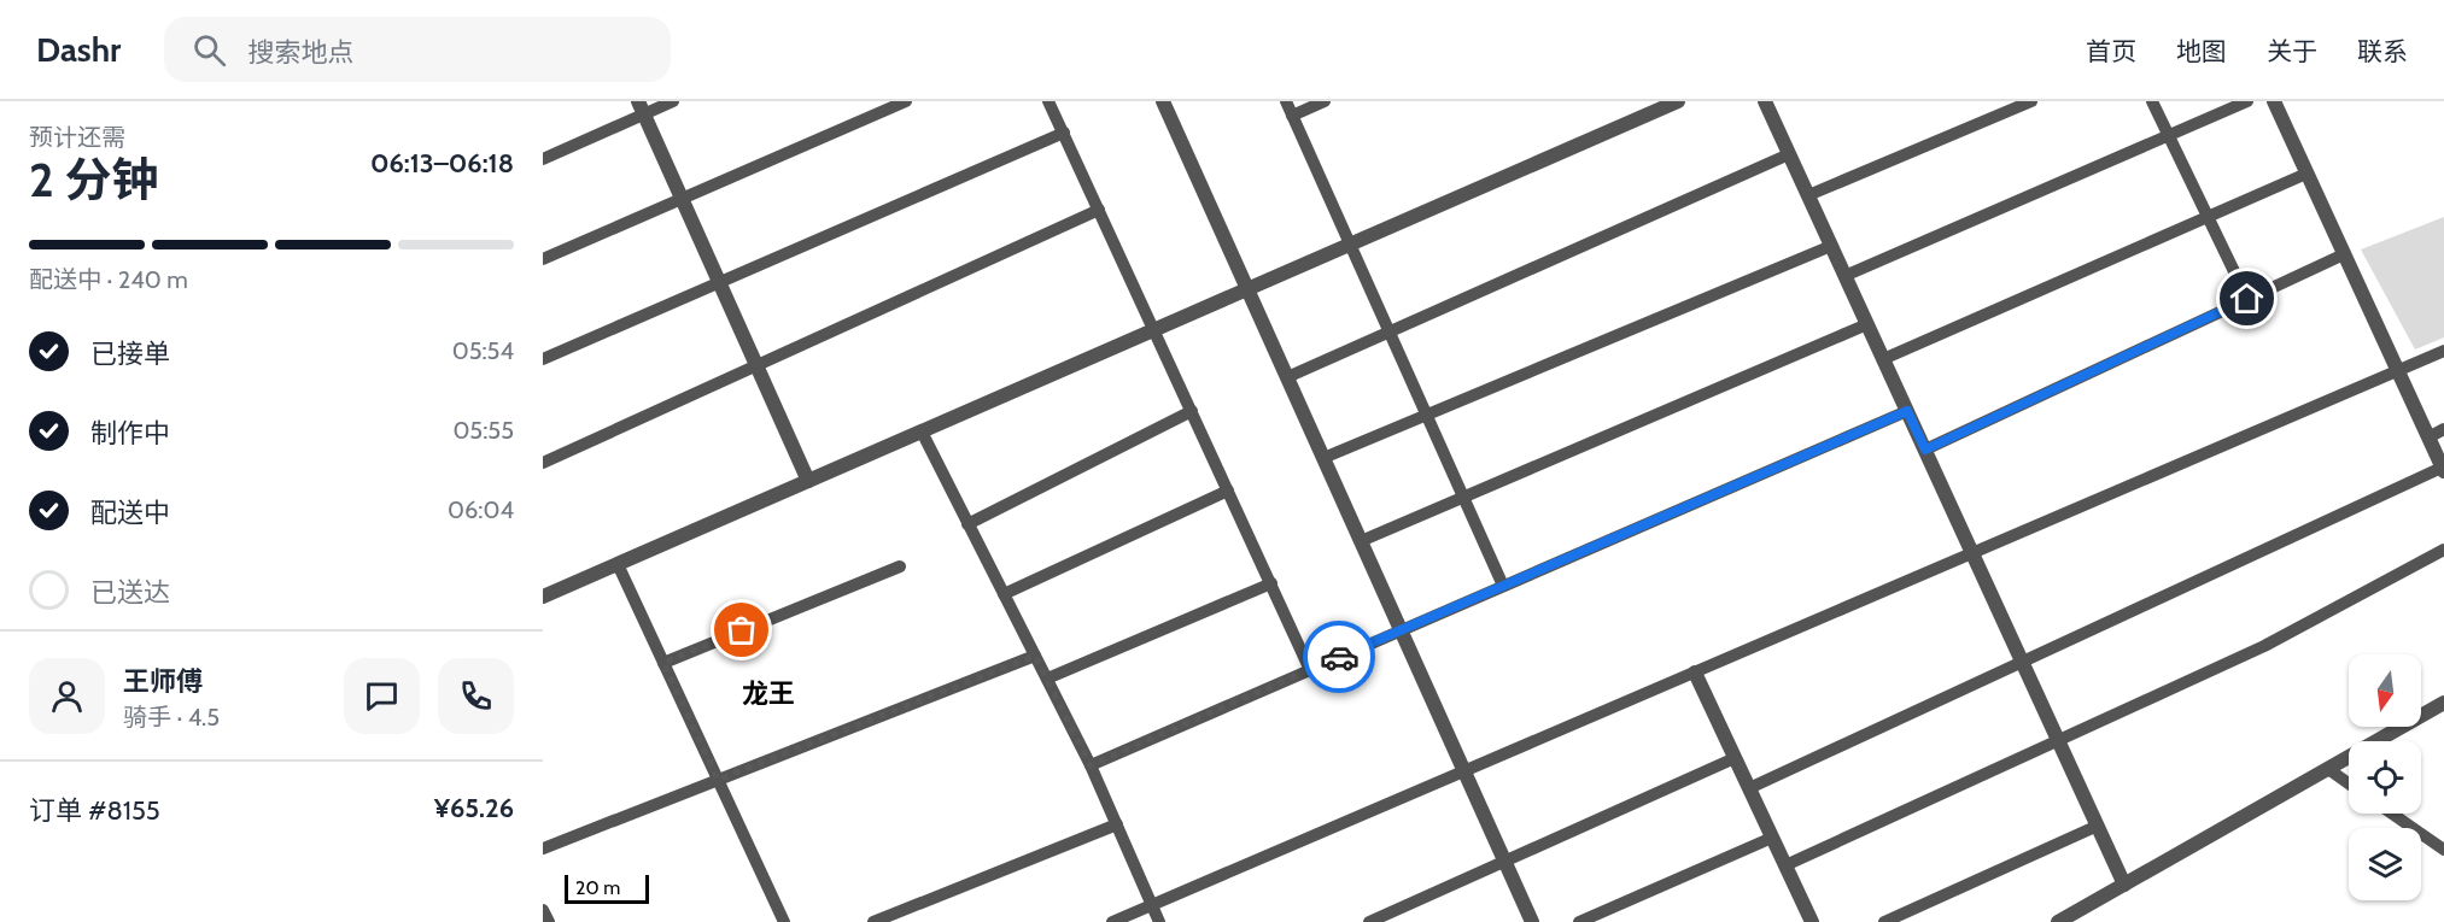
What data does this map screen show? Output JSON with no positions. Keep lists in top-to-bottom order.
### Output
{
  "districts": ["龙王"],
  "scale_bar": "20 m",
  "north": "bottom",
  "page": {
    "header": "Dashr",
    "search": "搜索地点",
    "nav": [
      "首页",
      "地图",
      "关于",
      "联系"
    ],
    "heading": ["2 分钟", "预计还需", "06:13–06:18"],
    "panel": [
      "王师傅",
      "骑手 · 4.5",
      "订单 #8155",
      "¥65.26"
    ],
    "bar": "配送中 · 240 m",
    "list": [
      ["已接单", "05:54"],
      ["制作中", "05:55"],
      ["配送中", "06:04"],
      "已送达"
    ],
    "scale": "20 m"
  }
}
